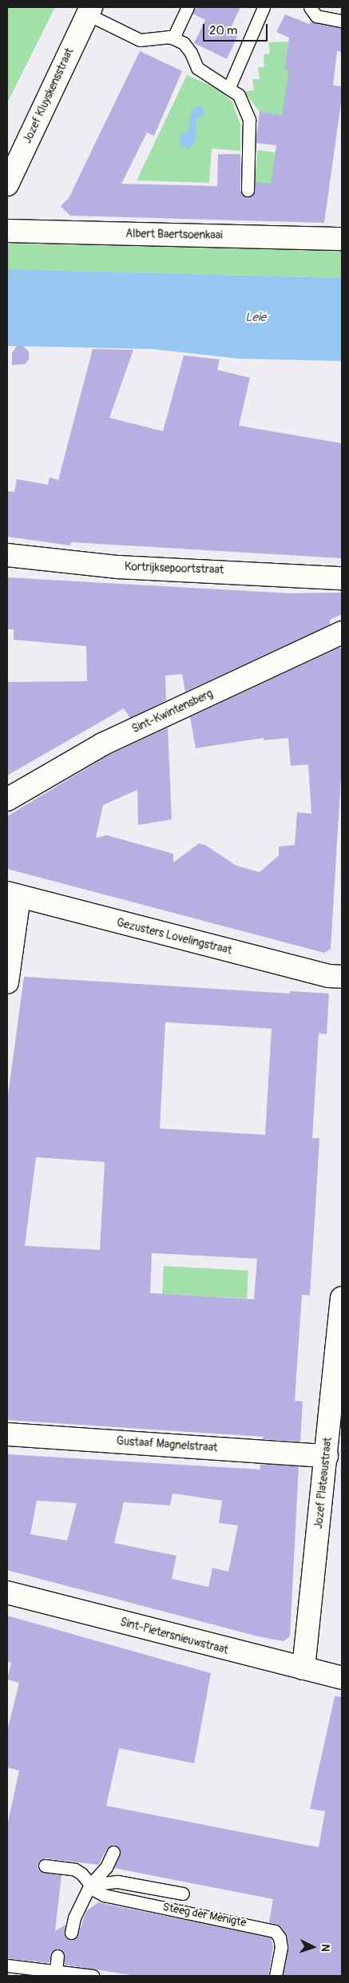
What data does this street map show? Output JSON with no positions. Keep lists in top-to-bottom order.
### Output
{
  "streets": {
    "street": [
      "Jozef Kluyskensstraat",
      "Albert Baertsoenkaai",
      "Kortrijksepoortstraat",
      "Sint-Kwintensberg",
      "Gezusters Lovelingstraat",
      "Gustaaf Magnelstraat",
      "Jozef Plateaustraat",
      "Sint-Pietersnieuwstraat"
    ],
    "lane": ["Steeg der Menigte"]
  },
  "crossings": [
    ["Gustaaf Magnelstraat", "Jozef Plateaustraat"],
    ["Jozef Plateaustraat", "Sint-Pietersnieuwstraat"]
  ],
  "water": ["Leie"],
  "scale_bar": "20 m",
  "north": "right"
}
